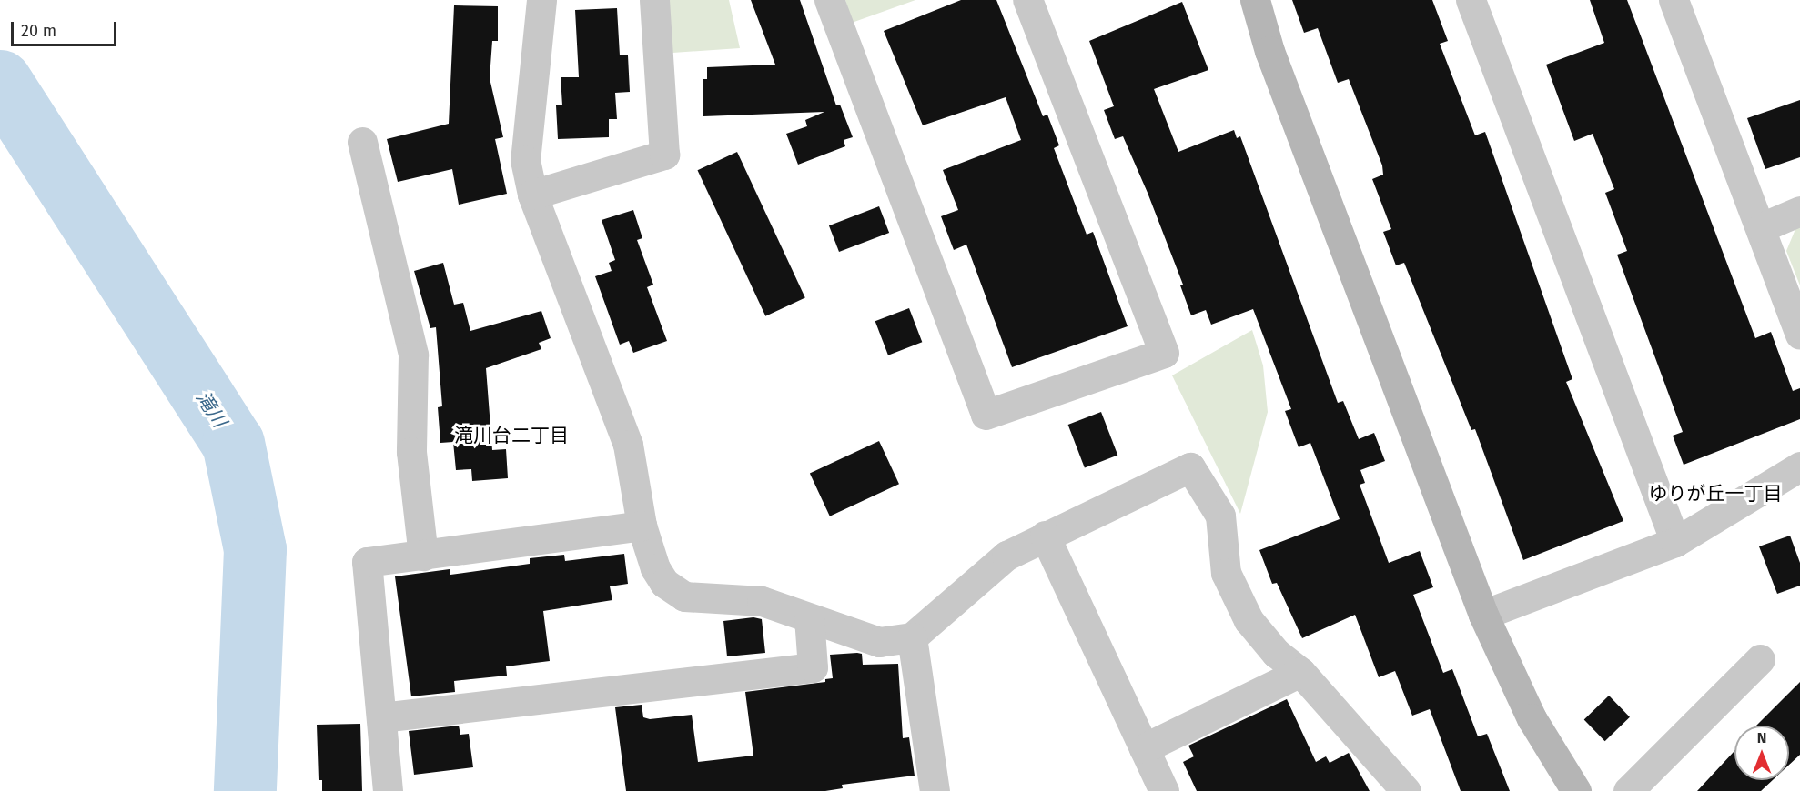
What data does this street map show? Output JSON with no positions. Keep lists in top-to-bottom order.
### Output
{
  "districts": ["滝川台二丁目", "ゆりが丘一丁目"],
  "water": ["滝川"],
  "scale_bar": "20 m",
  "north": "top"
}
